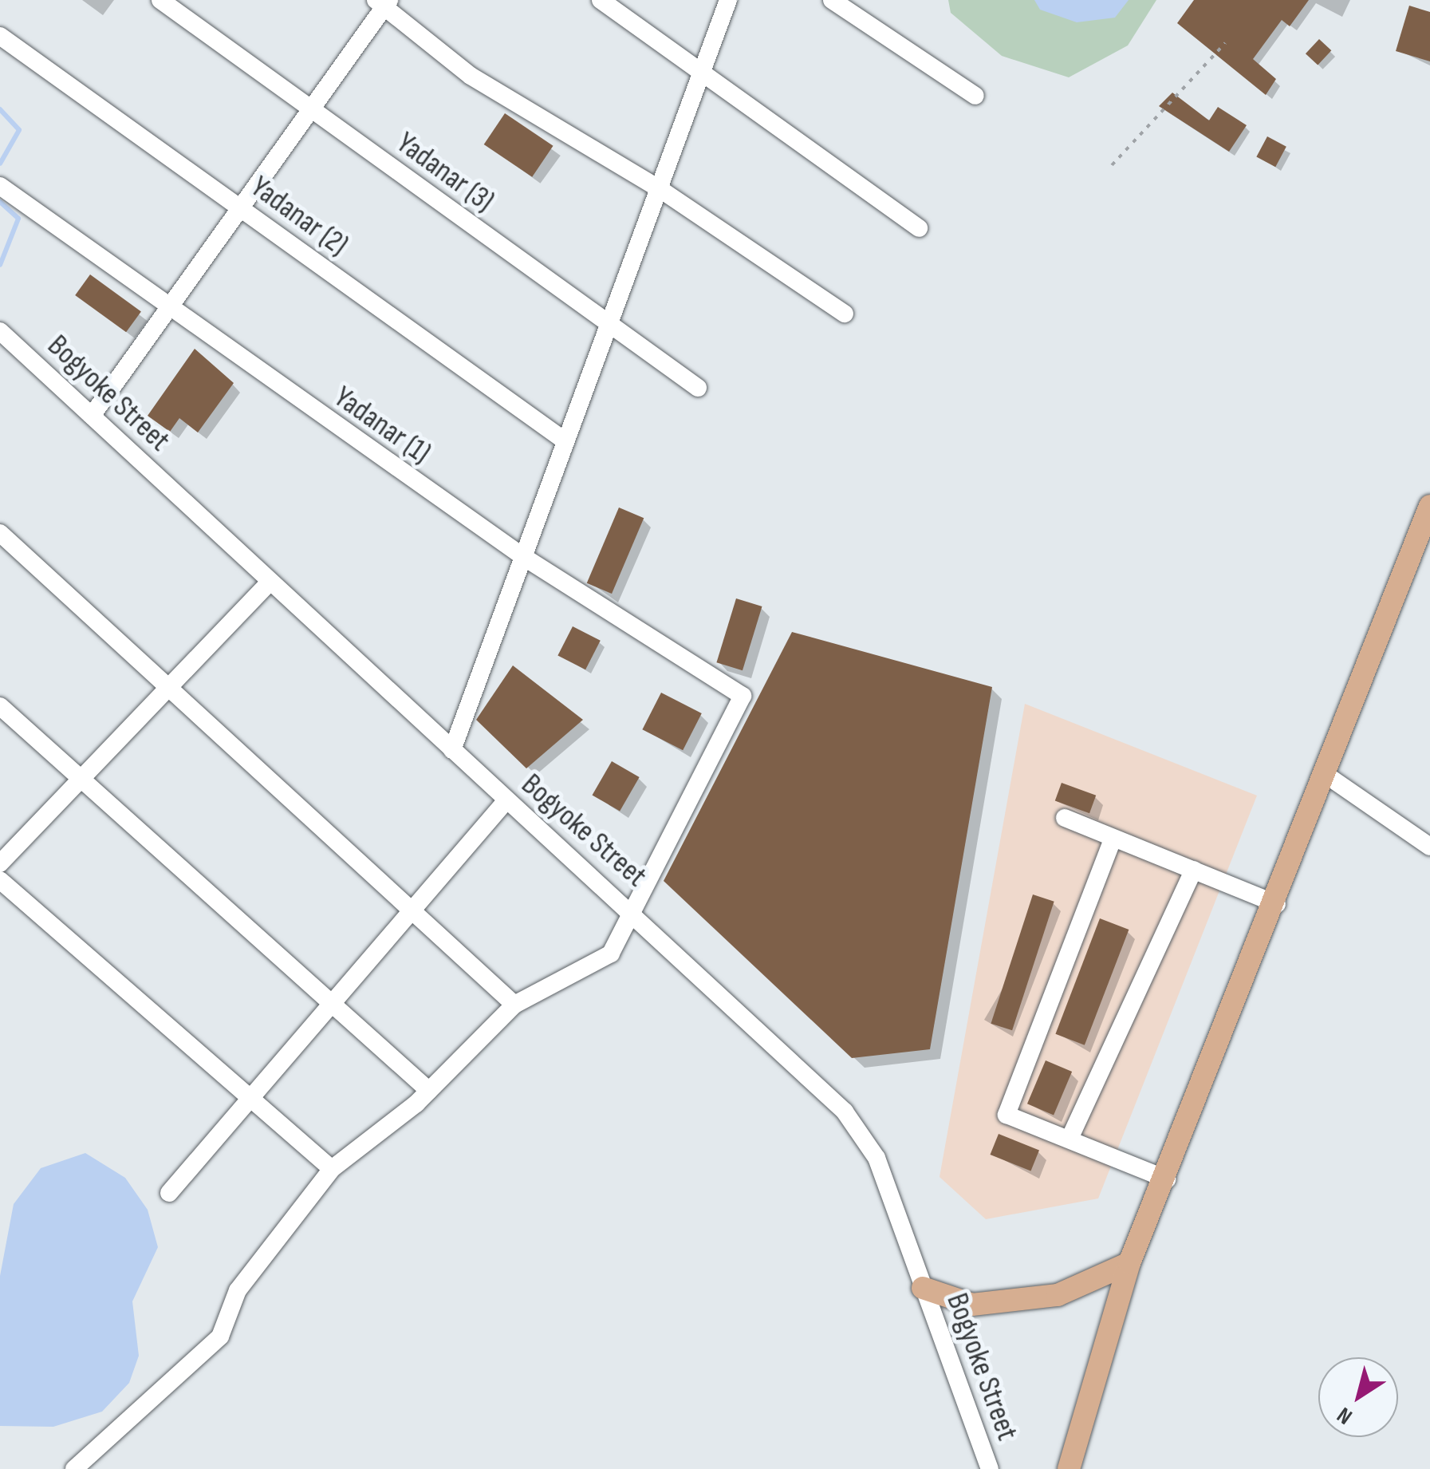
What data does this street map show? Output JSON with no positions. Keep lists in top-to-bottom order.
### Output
{
  "streets": {
    "street": [
      "Yadanar (3)",
      "Yadanar (2)",
      "Bogyoke Street",
      "Yadanar (1)"
    ]
  },
  "crossings": [
    ["Bogyoke Street", "Yadanar (1)"]
  ],
  "north": "bottom left"
}
